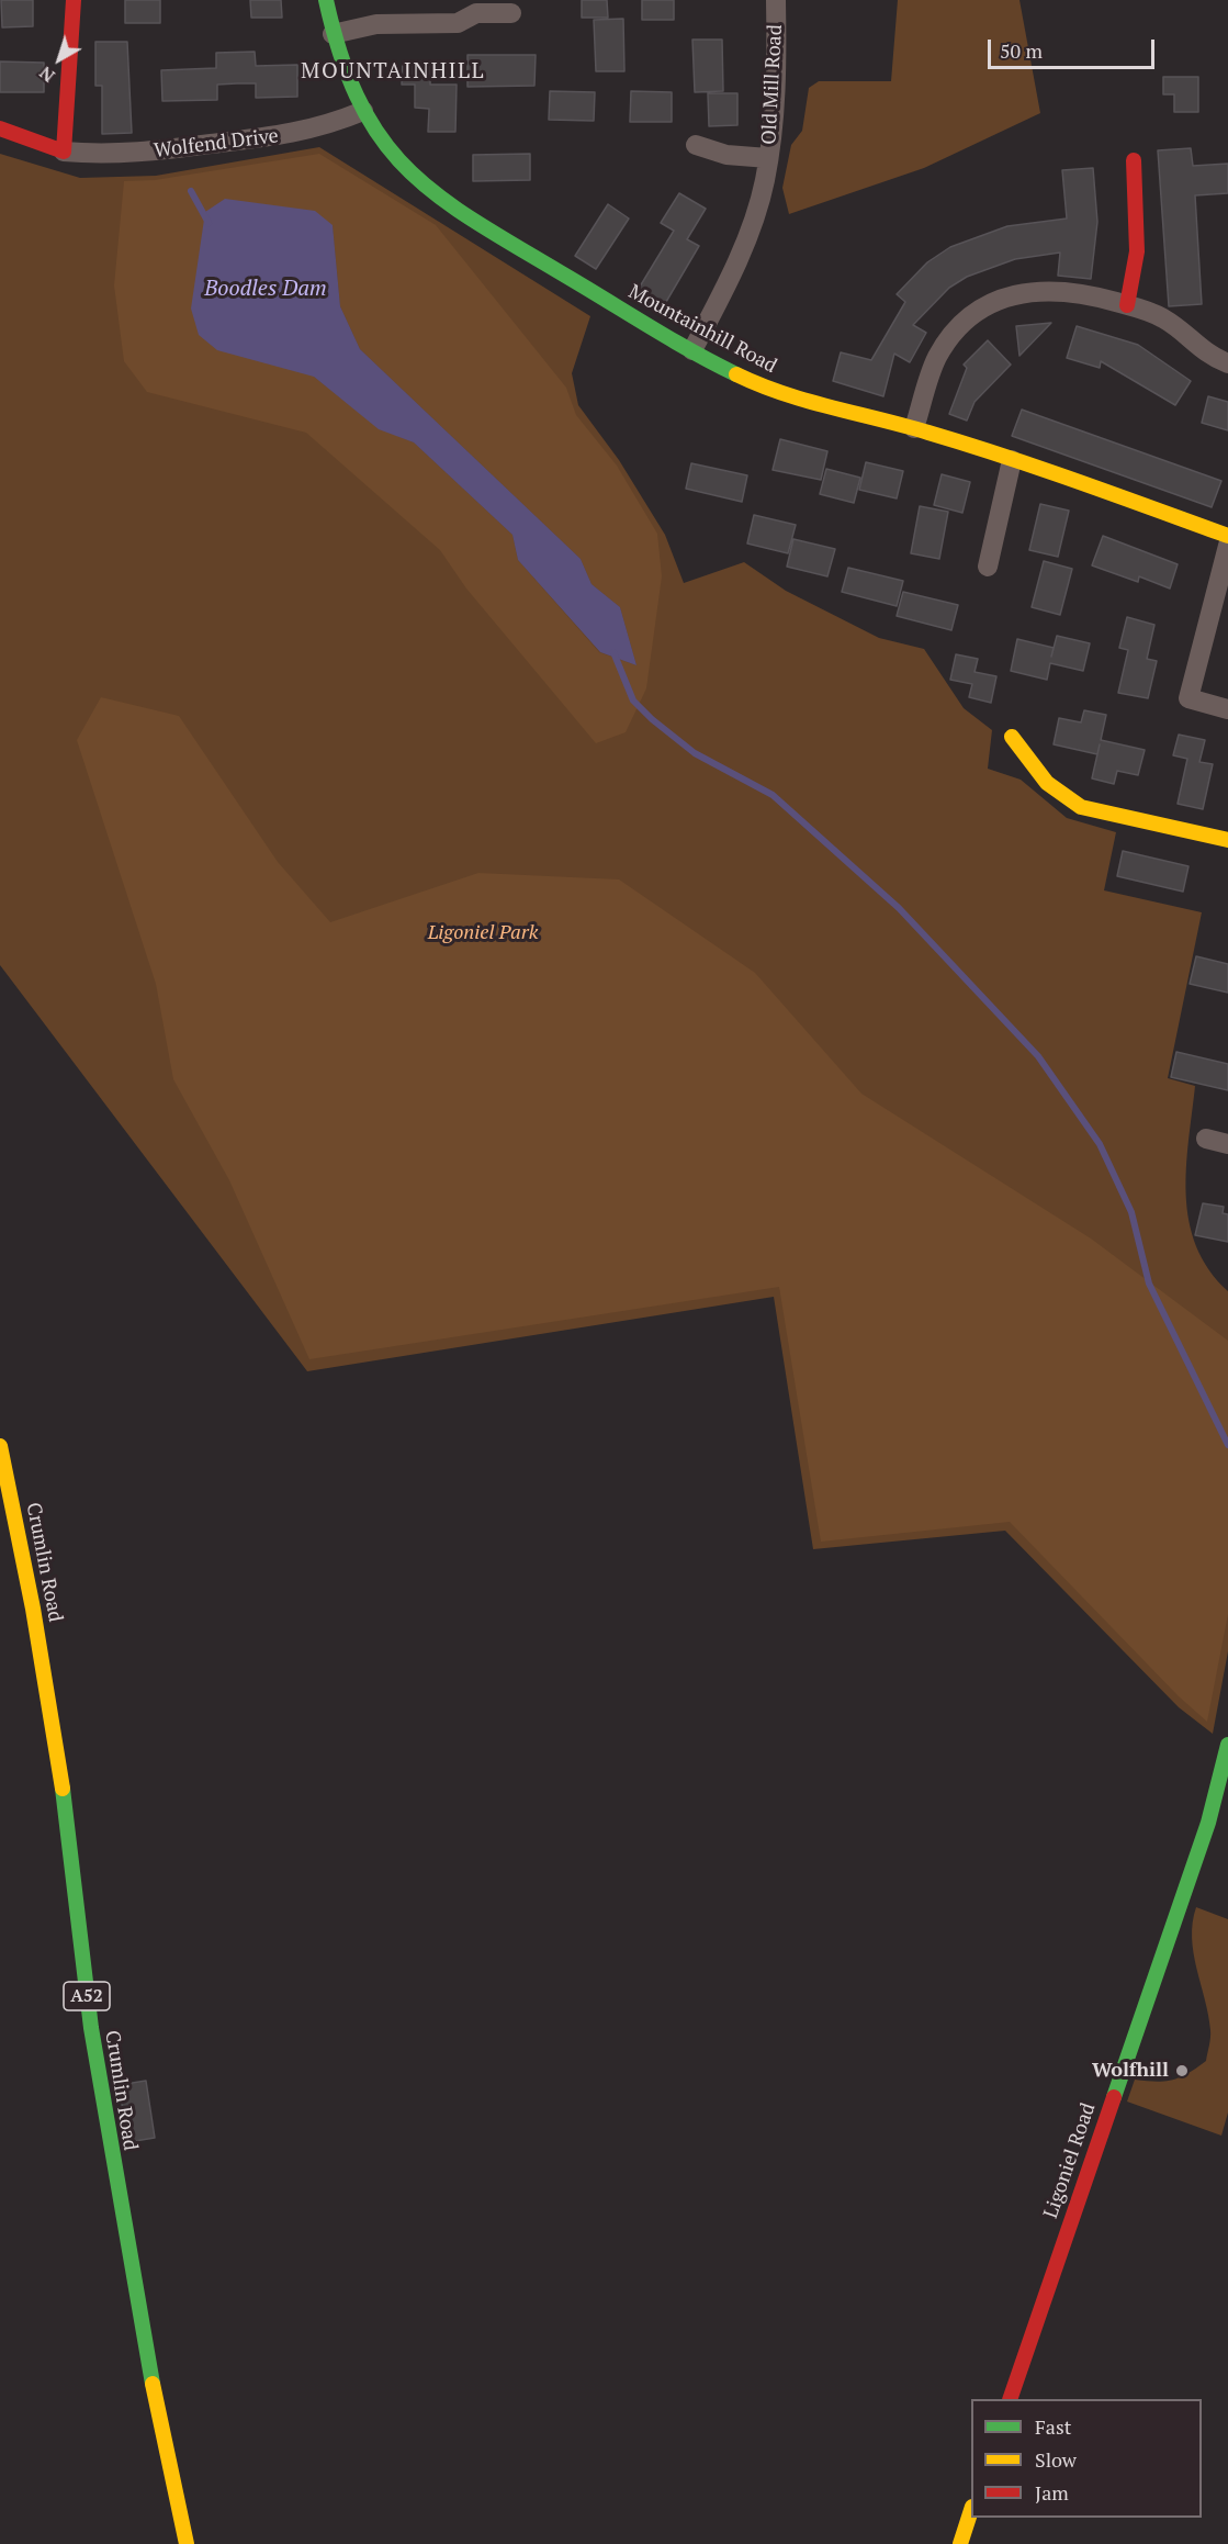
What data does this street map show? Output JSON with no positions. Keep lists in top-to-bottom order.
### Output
{
  "streets": {
    "street": [
      "Old Mill Road",
      "Wolfend Drive",
      "Mountainhill Road",
      "Crumlin Road",
      "A52",
      "Ligoniel Road"
    ]
  },
  "crossings": [
    ["Old Mill Road", "Mountainhill Road"],
    ["Wolfend Drive", "Mountainhill Road"]
  ],
  "districts": ["MOUNTAINHILL"],
  "water": ["Boodles Dam"],
  "parks": ["Ligoniel Park"],
  "places": ["Wolfhill"],
  "legend": ["Fast", "Slow", "Jam"],
  "scale_bar": "50 m",
  "north": "bottom left"
}
